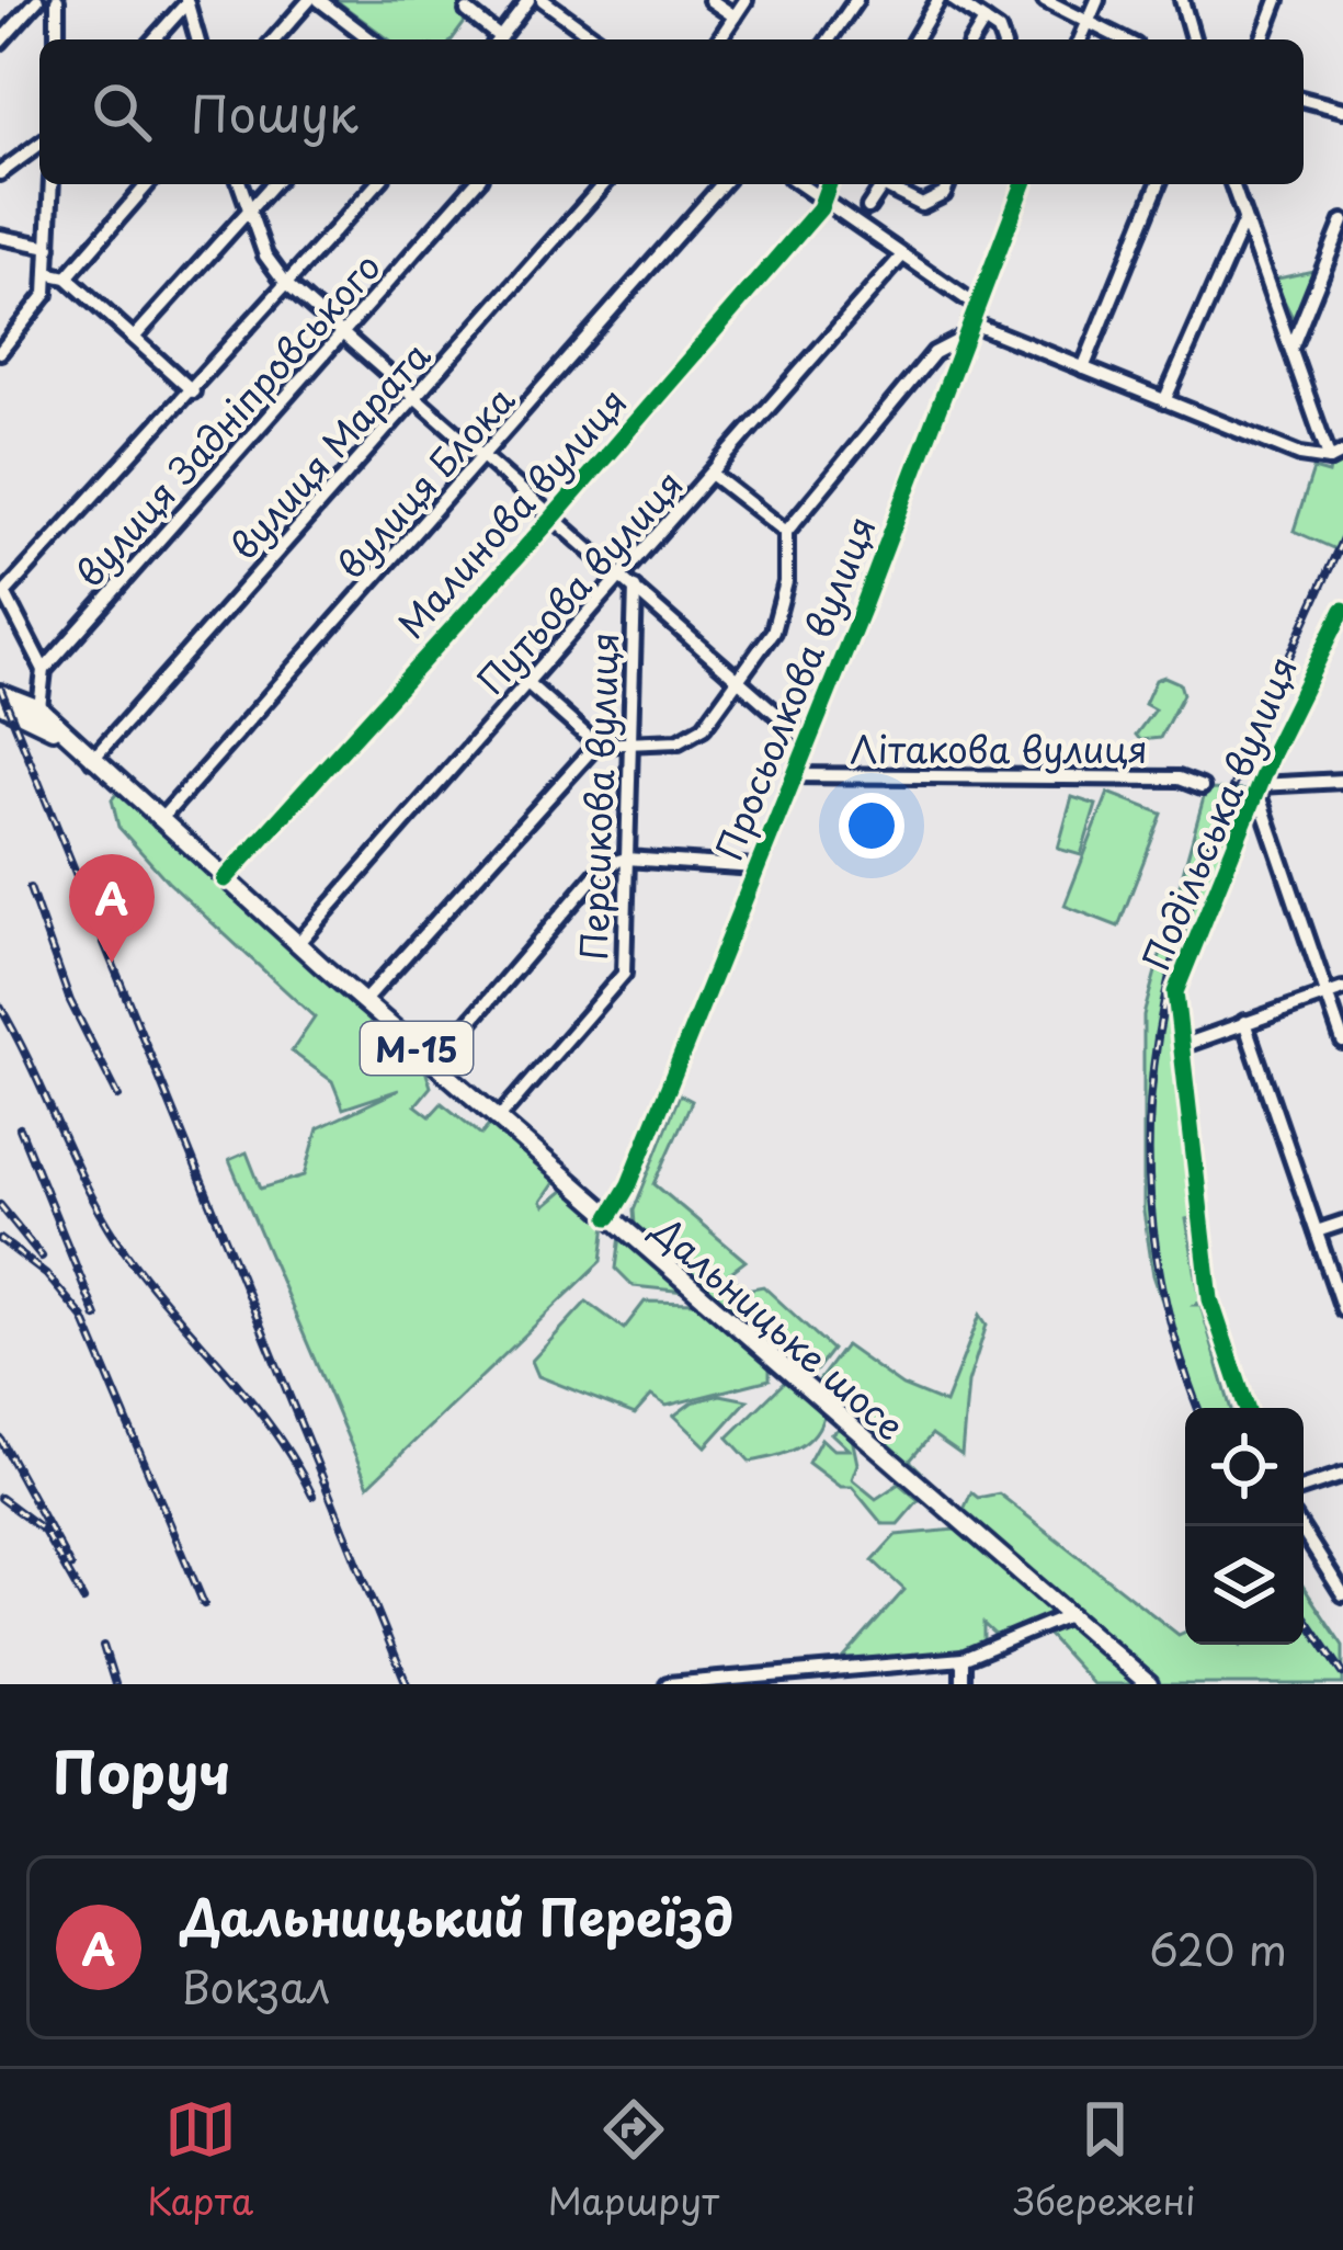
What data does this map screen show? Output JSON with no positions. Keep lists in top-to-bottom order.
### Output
{
  "streets": {
    "main road": ["М-15", "Дальницьке шосе"],
    "street": [
      "вулиця Задніпровського",
      "вулиця Марата",
      "вулиця Блока",
      "Малинова вулиця",
      "Путьова вулиця",
      "Просьолкова вулиця",
      "Літакова вулиця",
      "Персикова вулиця",
      "Подільська вулиця"
    ]
  },
  "crossings": [
    ["вулиця Задніпровського", "Літакова вулиця"],
    ["вулиця Марата", "Літакова вулиця"],
    ["вулиця Марата", "Дальницьке шосе"],
    ["вулиця Блока", "Літакова вулиця"],
    ["вулиця Блока", "Дальницьке шосе"],
    ["Малинова вулиця", "Літакова вулиця"],
    ["Малинова вулиця", "Дальницьке шосе"],
    ["Путьова вулиця", "Літакова вулиця"],
    ["Путьова вулиця", "Дальницьке шосе"],
    ["Просьолкова вулиця", "Літакова вулиця"],
    ["Просьолкова вулиця", "Дальницьке шосе"],
    ["Літакова вулиця", "Персикова вулиця"],
    ["Персикова вулиця", "Дальницьке шосе"],
    ["М-15", "Дальницьке шосе"]
  ],
  "page": {
    "search": "Пошук",
    "pins": "A",
    "heading": "Поруч",
    "list": [
      {
        "mark": "A",
        "name": "Дальницький Переїзд",
        "note": "Вокзал",
        "value": "620 m"
      }
    ],
    "nav": ["Карта", "Маршрут", "Збережені"]
  }
}
